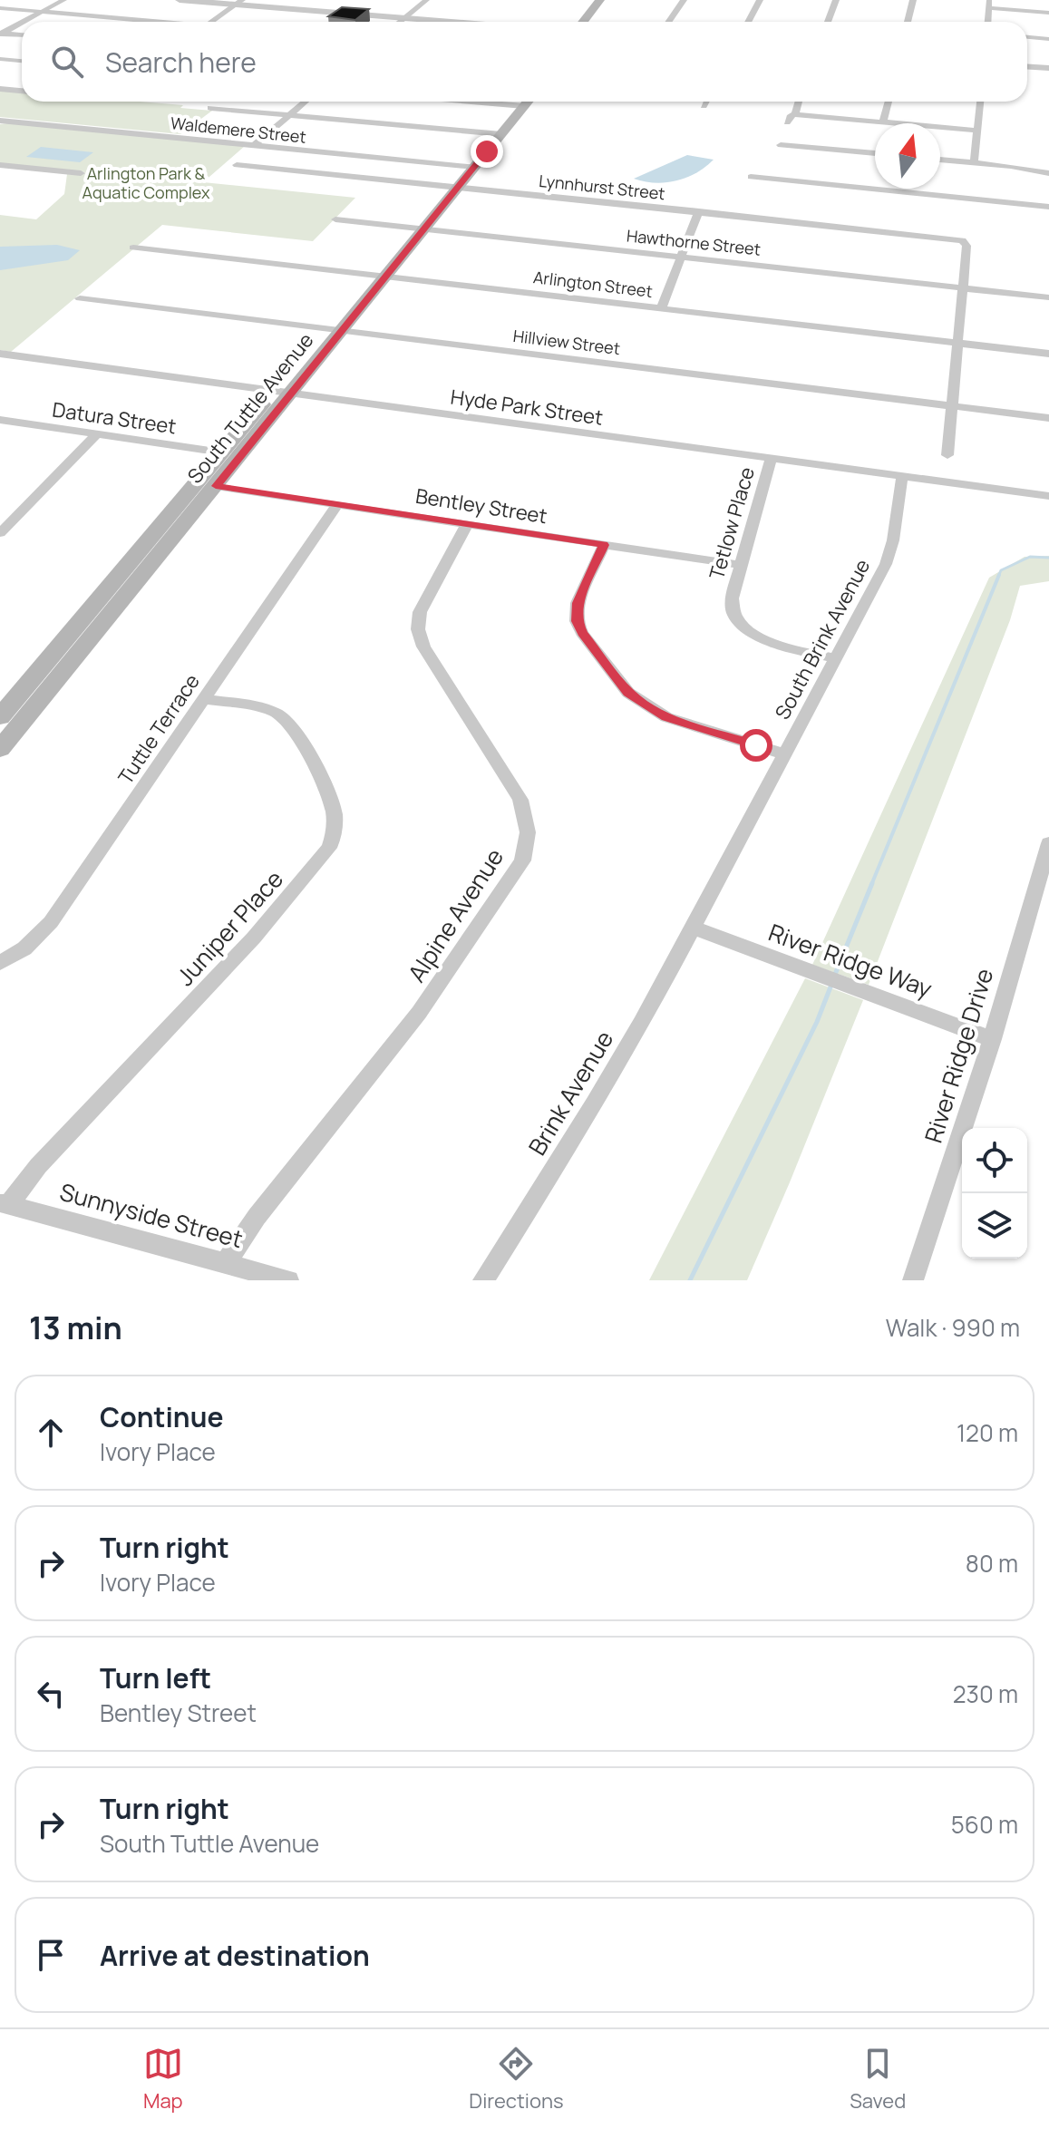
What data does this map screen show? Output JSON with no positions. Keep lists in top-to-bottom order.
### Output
{
  "streets": {
    "main road": ["South Tuttle Avenue"],
    "street": [
      "Waldemere Street",
      "Lynnhurst Street",
      "Hawthorne Street",
      "Arlington Street",
      "Hillview Street",
      "Hyde Park Street",
      "Datura Street",
      "Bentley Street",
      "Tetlow Place",
      "South Brink Avenue",
      "Tuttle Terrace",
      "Alpine Avenue",
      "Juniper Place",
      "River Ridge Way",
      "River Ridge Drive",
      "Brink Avenue",
      "Sunnyside Street"
    ]
  },
  "crossings": [
    ["Waldemere Street", "South Tuttle Avenue"],
    ["Lynnhurst Street", "Hawthorne Street"],
    ["Lynnhurst Street", "South Tuttle Avenue"],
    ["Hawthorne Street", "South Tuttle Avenue"],
    ["Arlington Street", "South Tuttle Avenue"],
    ["Hillview Street", "South Tuttle Avenue"],
    ["Hyde Park Street", "South Tuttle Avenue"],
    ["Hyde Park Street", "Tetlow Place"],
    ["Hyde Park Street", "South Brink Avenue"],
    ["South Tuttle Avenue", "Datura Street"],
    ["South Tuttle Avenue", "Bentley Street"],
    ["Bentley Street", "Tetlow Place"],
    ["Bentley Street", "Tuttle Terrace"],
    ["Bentley Street", "Alpine Avenue"],
    ["Tetlow Place", "South Brink Avenue"],
    ["South Brink Avenue", "River Ridge Way"],
    ["South Brink Avenue", "Brink Avenue"],
    ["Tuttle Terrace", "Juniper Place"],
    ["Alpine Avenue", "Sunnyside Street"],
    ["Juniper Place", "Sunnyside Street"],
    ["River Ridge Way", "River Ridge Drive"],
    ["River Ridge Way", "Brink Avenue"]
  ],
  "parks": ["Arlington Park & Aquatic Complex"],
  "north": "top",
  "page": {
    "search": "Search here",
    "heading": ["13 min", "Walk · 990 m"],
    "list": [
      ["Continue", "Ivory Place", "120 m"],
      ["Turn right", "Ivory Place", "80 m"],
      ["Turn left", "Bentley Street", "230 m"],
      ["Turn right", "South Tuttle Avenue", "560 m"],
      "Arrive at destination"
    ],
    "nav": ["Map", "Directions", "Saved"]
  }
}
